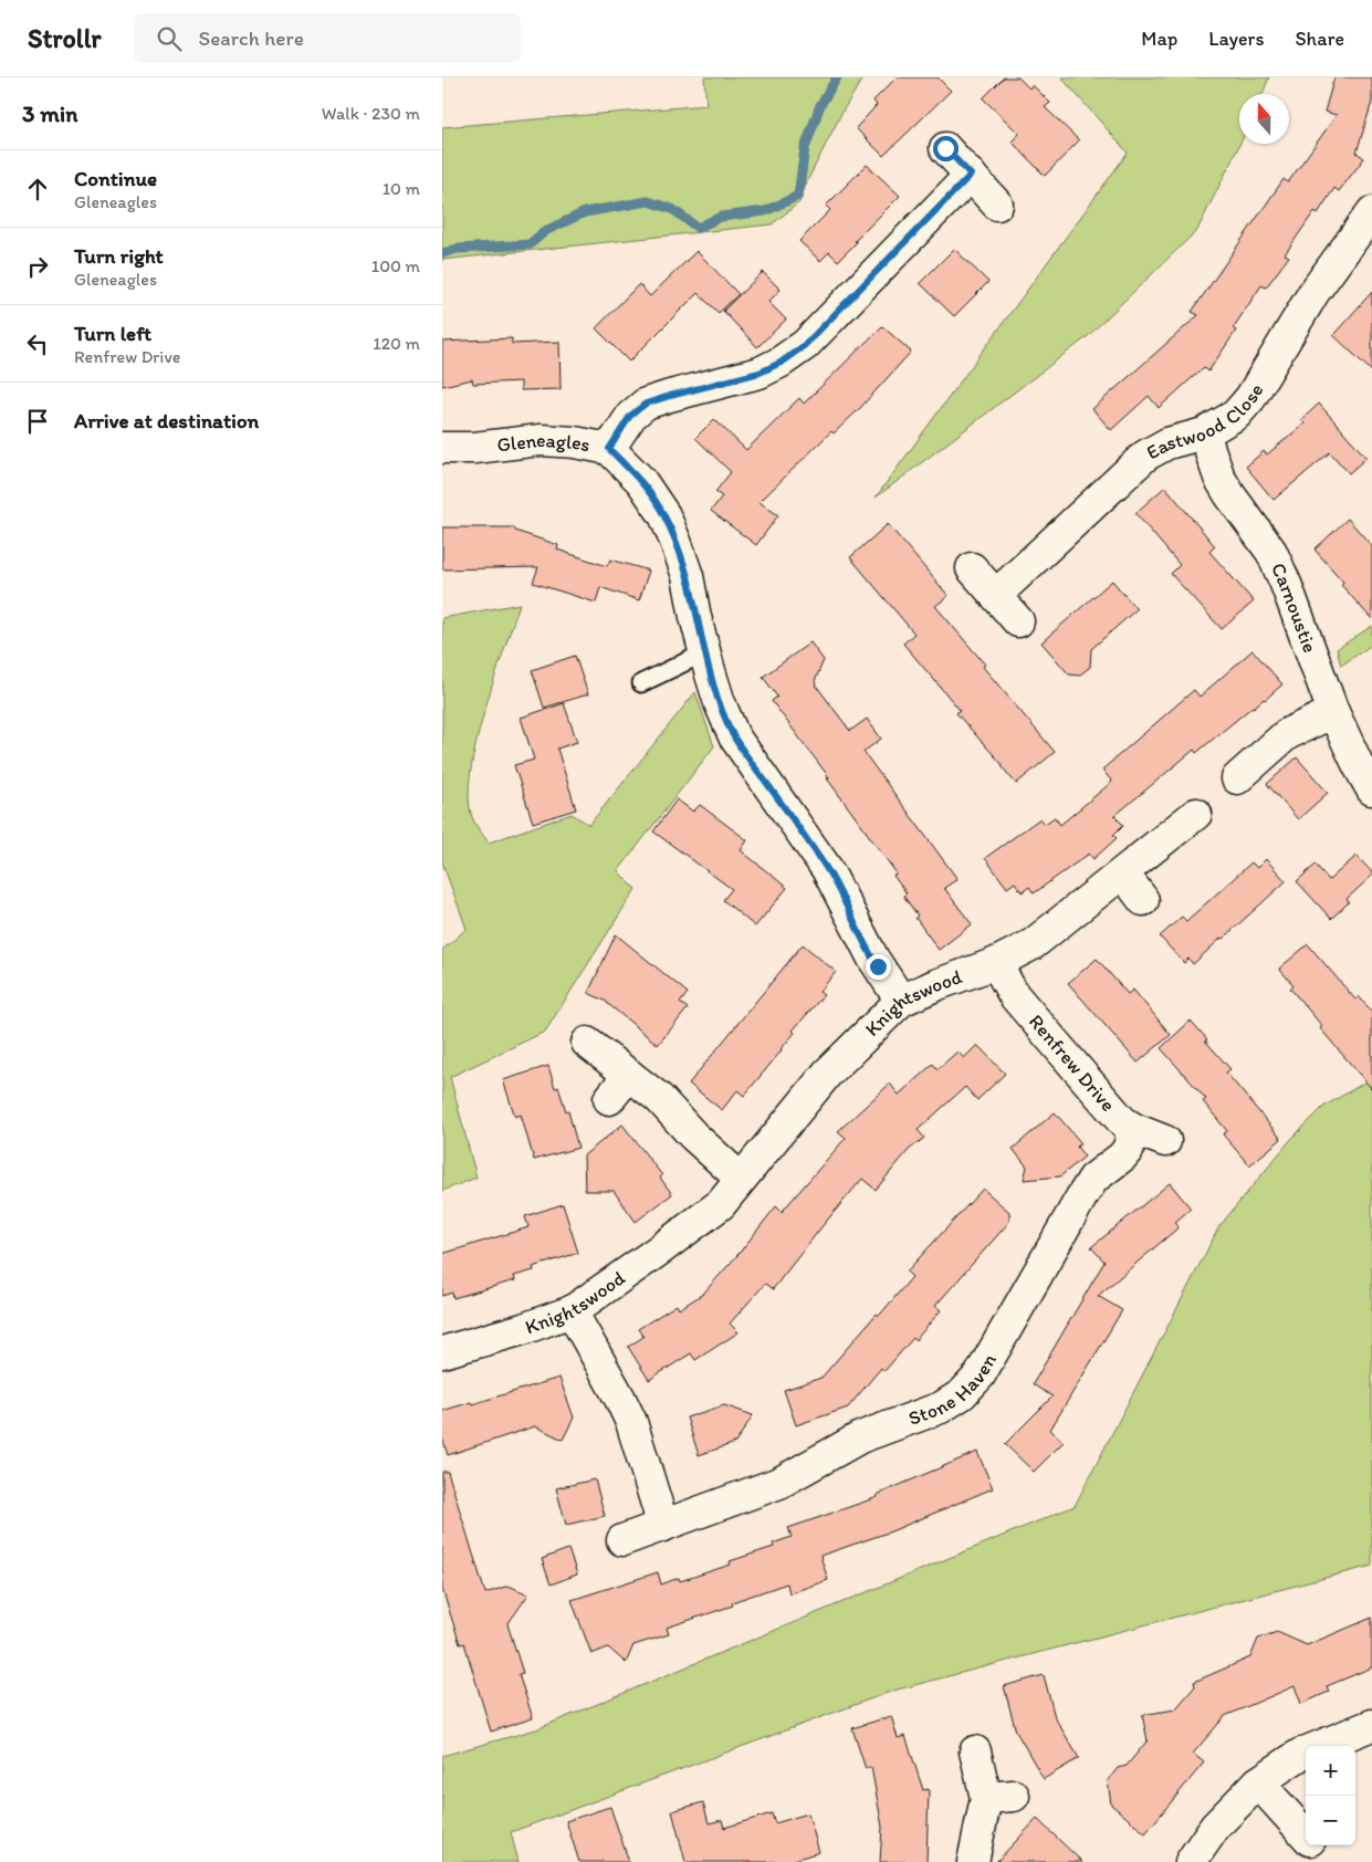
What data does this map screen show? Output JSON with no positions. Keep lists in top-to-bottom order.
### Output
{
  "streets": {
    "street": [
      "Eastwood Close",
      "Gleneagles",
      "Carnoustie",
      "Knightswood",
      "Renfrew Drive",
      "Stone Haven"
    ]
  },
  "crossings": [
    ["Eastwood Close", "Carnoustie"],
    ["Knightswood", "Renfrew Drive"],
    ["Renfrew Drive", "Stone Haven"]
  ],
  "north": "top",
  "page": {
    "header": "Strollr",
    "search": "Search here",
    "nav": ["Map", "Layers", "Share"],
    "heading": ["3 min", "Walk · 230 m"],
    "list": [
      ["Continue", "Gleneagles", "10 m"],
      ["Turn right", "Gleneagles", "100 m"],
      ["Turn left", "Renfrew Drive", "120 m"],
      "Arrive at destination"
    ],
    "map_buttons": ["+", "−"]
  }
}
